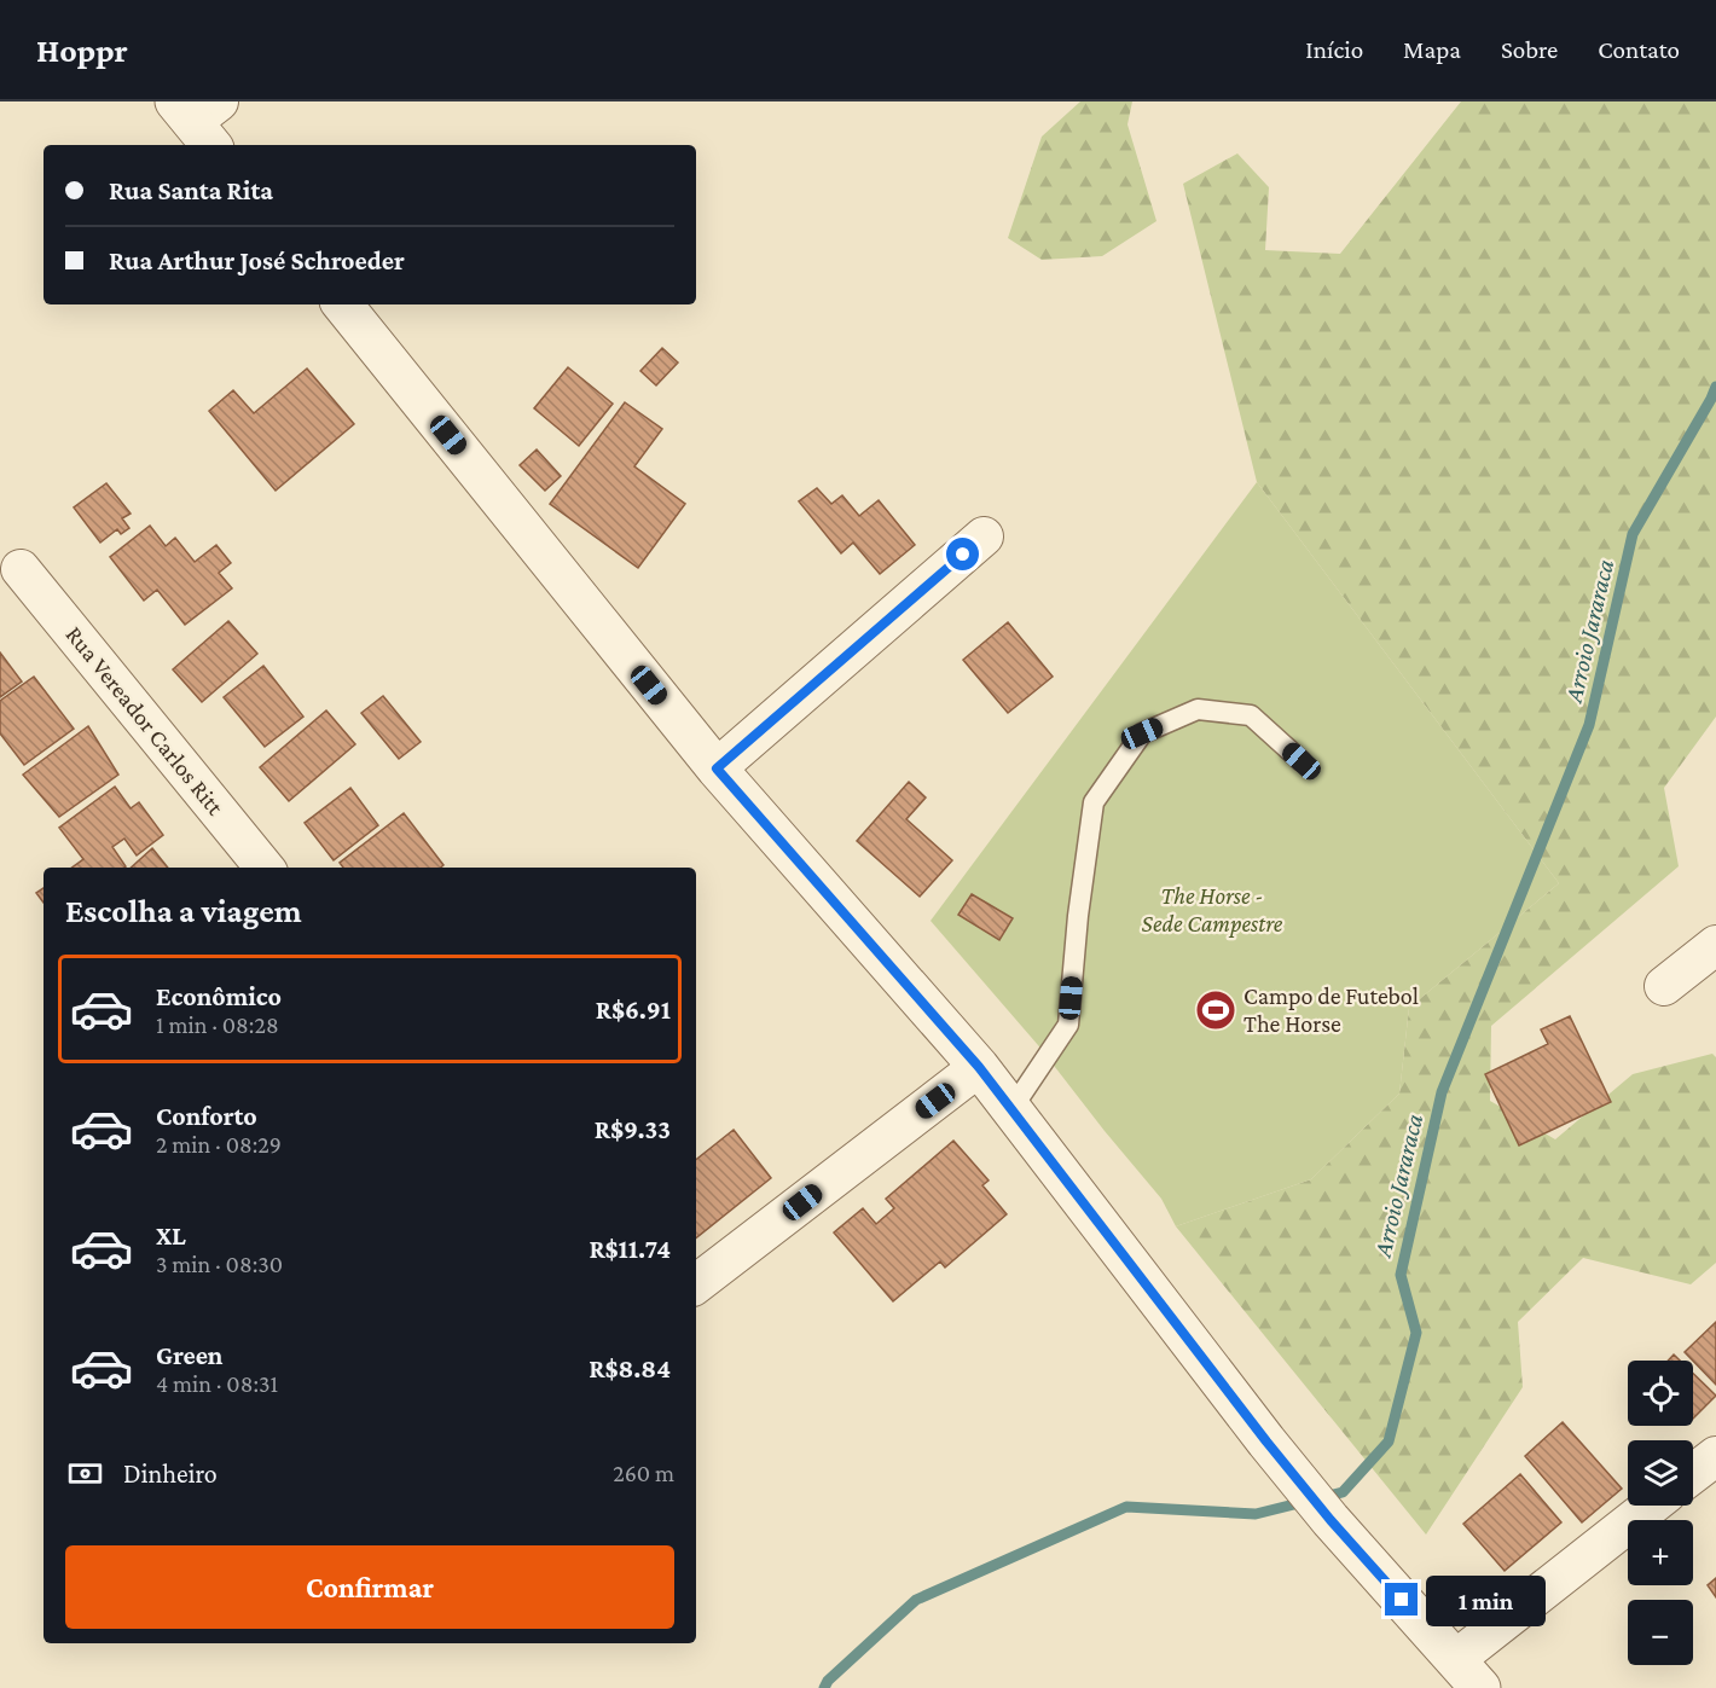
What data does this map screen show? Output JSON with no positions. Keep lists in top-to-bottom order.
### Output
{
  "streets": {
    "street": ["Rua Vereador Carlos Ritt"]
  },
  "water": ["Arroio Jararaca"],
  "parks": ["The Horse - Sede Campestre"],
  "places": {
    "sports": ["Campo de Futebol The Horse"]
  },
  "page": {
    "header": "Hoppr",
    "nav": [
      "Início",
      "Mapa",
      "Sobre",
      "Contato"
    ],
    "banner": ["Rua Santa Rita", "Rua Arthur José Schroeder"],
    "heading": "Escolha a viagem",
    "list": [
      {
        "name": "Econômico",
        "note": "1 min · 08:28",
        "value": "R$6.91"
      },
      {
        "name": "Conforto",
        "note": "2 min · 08:29",
        "value": "R$9.33"
      },
      {
        "name": "XL",
        "note": "3 min · 08:30",
        "value": "R$11.74"
      },
      {
        "name": "Green",
        "note": "4 min · 08:31",
        "value": "R$8.84"
      }
    ],
    "map_buttons": ["+", "−"],
    "pay": ["Dinheiro", "260 m"],
    "buttons": "Confirmar",
    "bubble": "1 min"
  }
}
